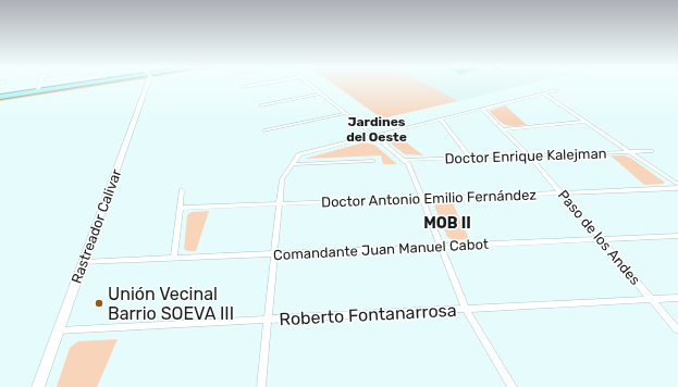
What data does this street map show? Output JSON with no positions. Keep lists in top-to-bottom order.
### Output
{
  "streets": {
    "main road": ["Rastreador Calivar"],
    "street": [
      "Doctor Enrique Kalejman",
      "Doctor Antonio Emilio Fernández",
      "Paso de los Andes",
      "Comandante Juan Manuel Cabot",
      "Roberto Fontanarrosa"
    ]
  },
  "crossings": [
    ["Doctor Enrique Kalejman", "Paso de los Andes"],
    ["Doctor Antonio Emilio Fernández", "Paso de los Andes"],
    ["Rastreador Calivar", "Comandante Juan Manuel Cabot"],
    ["Rastreador Calivar", "Roberto Fontanarrosa"],
    ["Paso de los Andes", "Comandante Juan Manuel Cabot"],
    ["Paso de los Andes", "Roberto Fontanarrosa"]
  ],
  "districts": ["Jardines del Oeste", "MOB II"],
  "places": ["Unión Vecinal Barrio SOEVA III"]
}
